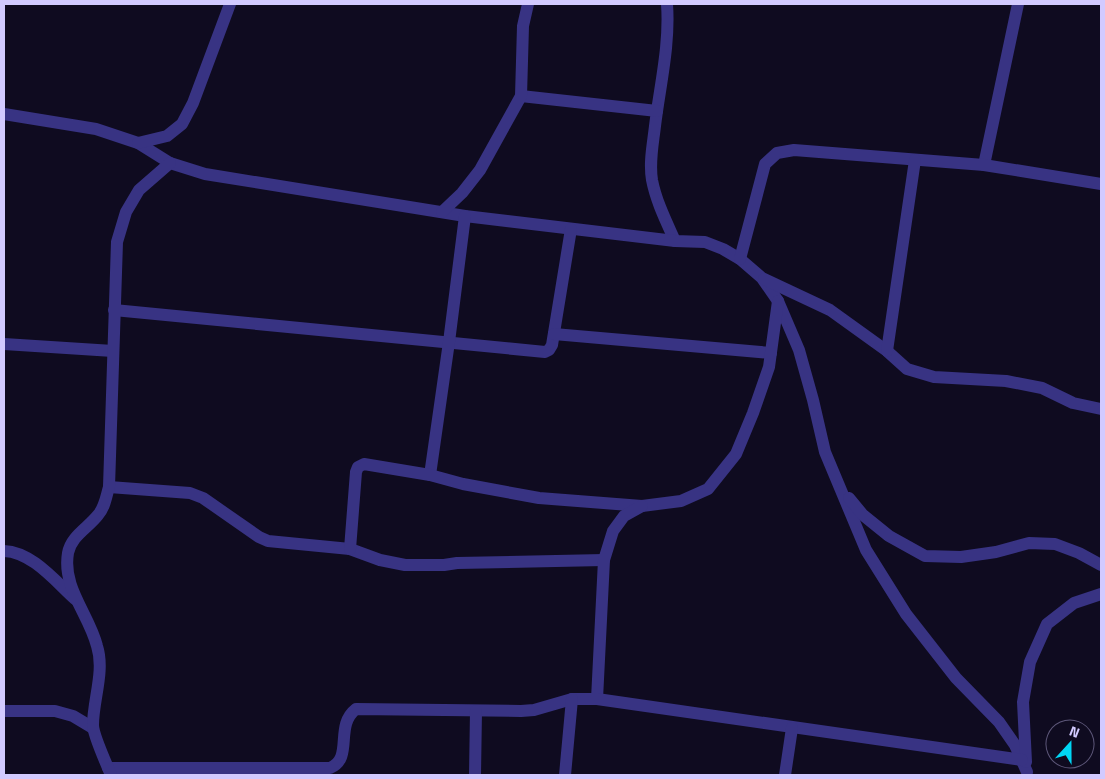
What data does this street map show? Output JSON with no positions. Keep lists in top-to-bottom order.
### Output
{
  "north": "top"
}
